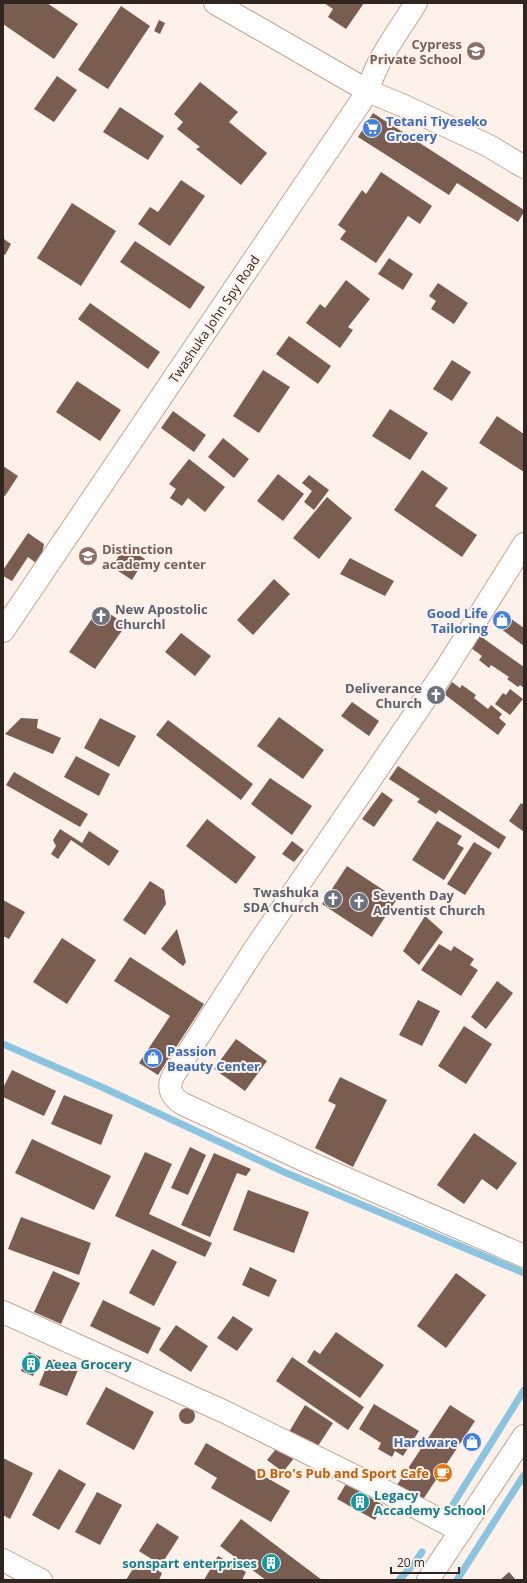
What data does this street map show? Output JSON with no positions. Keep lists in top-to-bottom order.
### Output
{
  "streets": {
    "street": ["Twashuka John Spy Road"]
  },
  "places": {
    "school or university": ["Cypress Private School", "Distinction academy center"],
    "supermarket": ["Tetani Tiyeseko Grocery"],
    "church": [
      "New Apostolic Churchl",
      "Deliverance Church",
      "Twashuka SDA Church",
      "Seventh Day Adventist Church"
    ],
    "shop": ["Good Life Tailoring", "Passion Beauty Center", "Hardware"],
    "building": ["Aeea Grocery", "Legacy Accademy School", "sonspart enterprises"],
    "cafe": ["D Bro's Pub and Sport Cafe"]
  },
  "scale_bar": "20 m"
}
